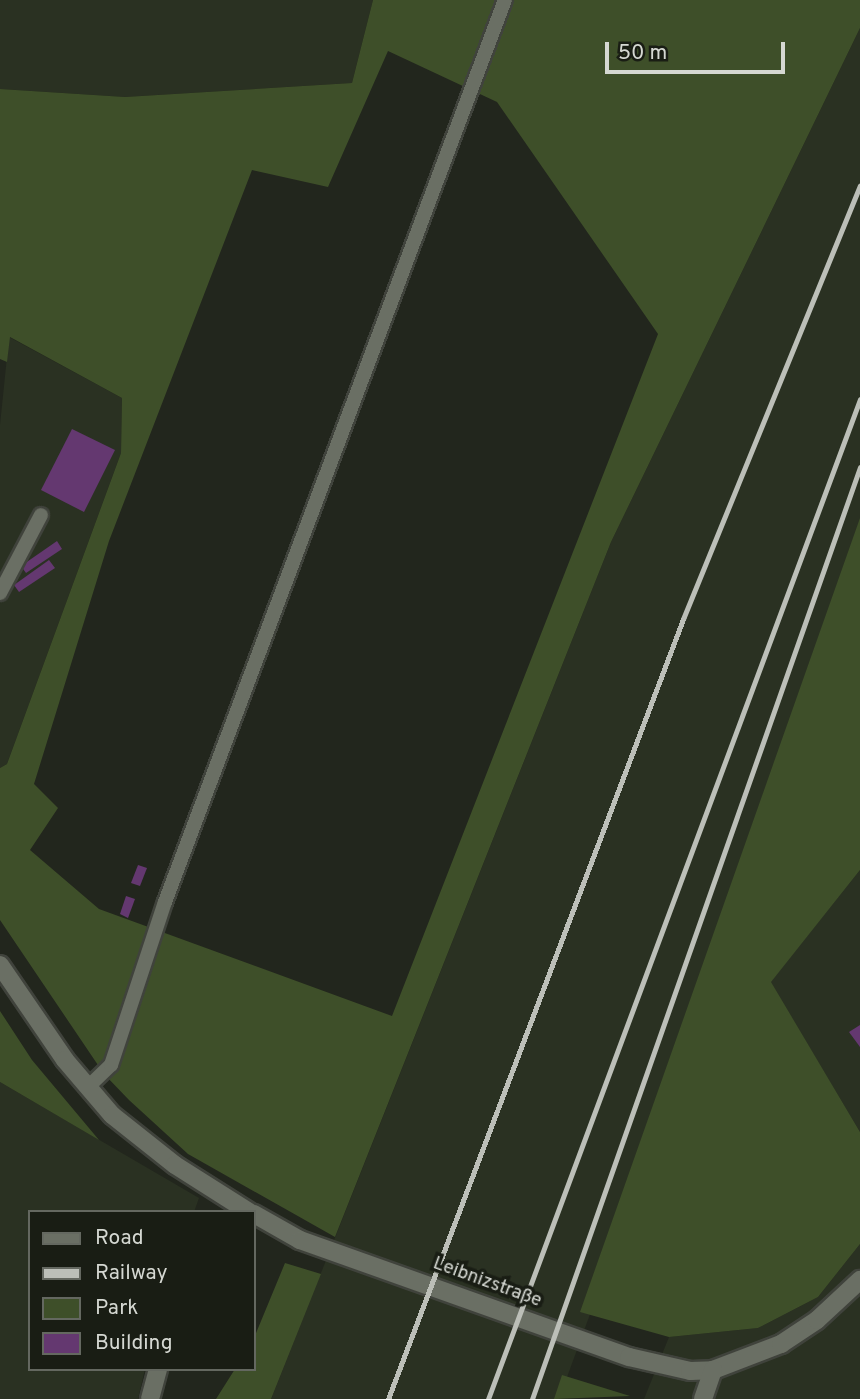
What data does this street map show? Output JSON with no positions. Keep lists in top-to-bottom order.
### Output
{
  "streets": {
    "street": ["Leibnizstraße"]
  },
  "legend": [
    "Road",
    "Railway",
    "Park",
    "Building"
  ],
  "scale_bar": "50 m"
}
